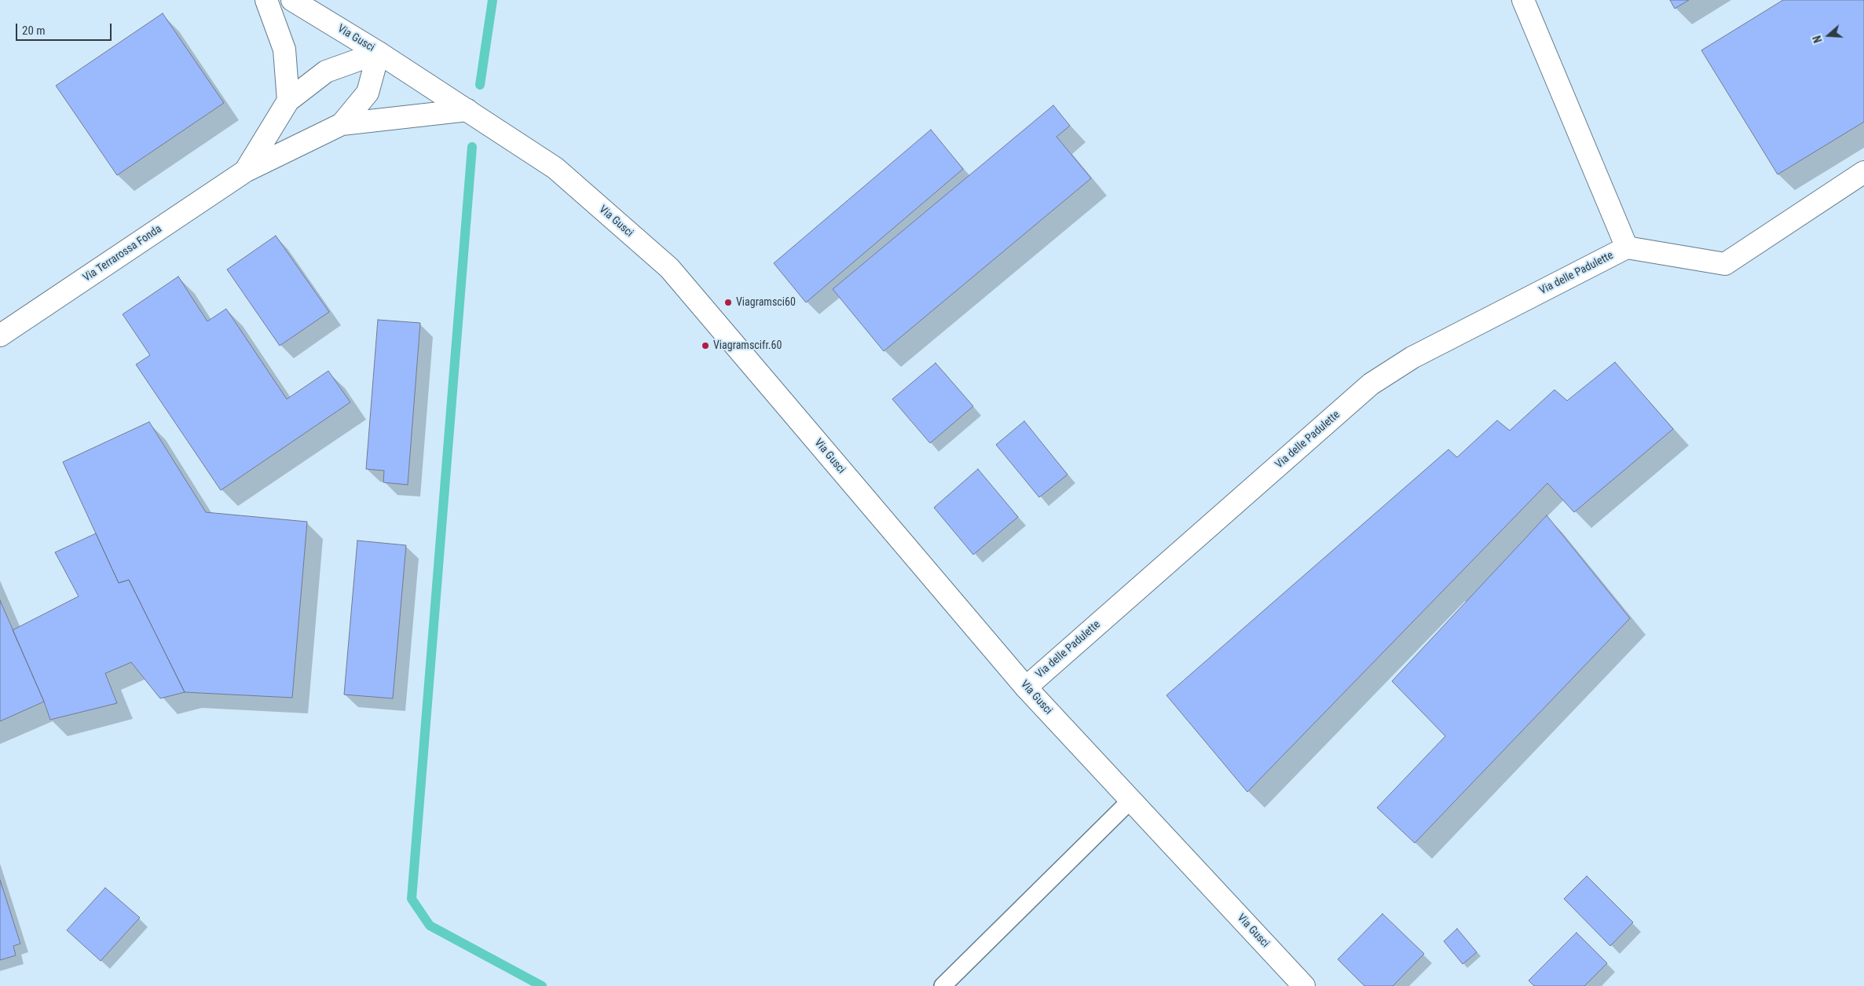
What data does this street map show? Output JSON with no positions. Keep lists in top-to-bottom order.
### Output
{
  "streets": {
    "street": ["Via Gusci", "Via Terrarossa Fonda", "Via delle Padulette"]
  },
  "crossings": [
    ["Via Gusci", "Via delle Padulette"]
  ],
  "places": ["Viagramsci60", "Viagramscifr.60"],
  "scale_bar": "20 m",
  "north": "left"
}
